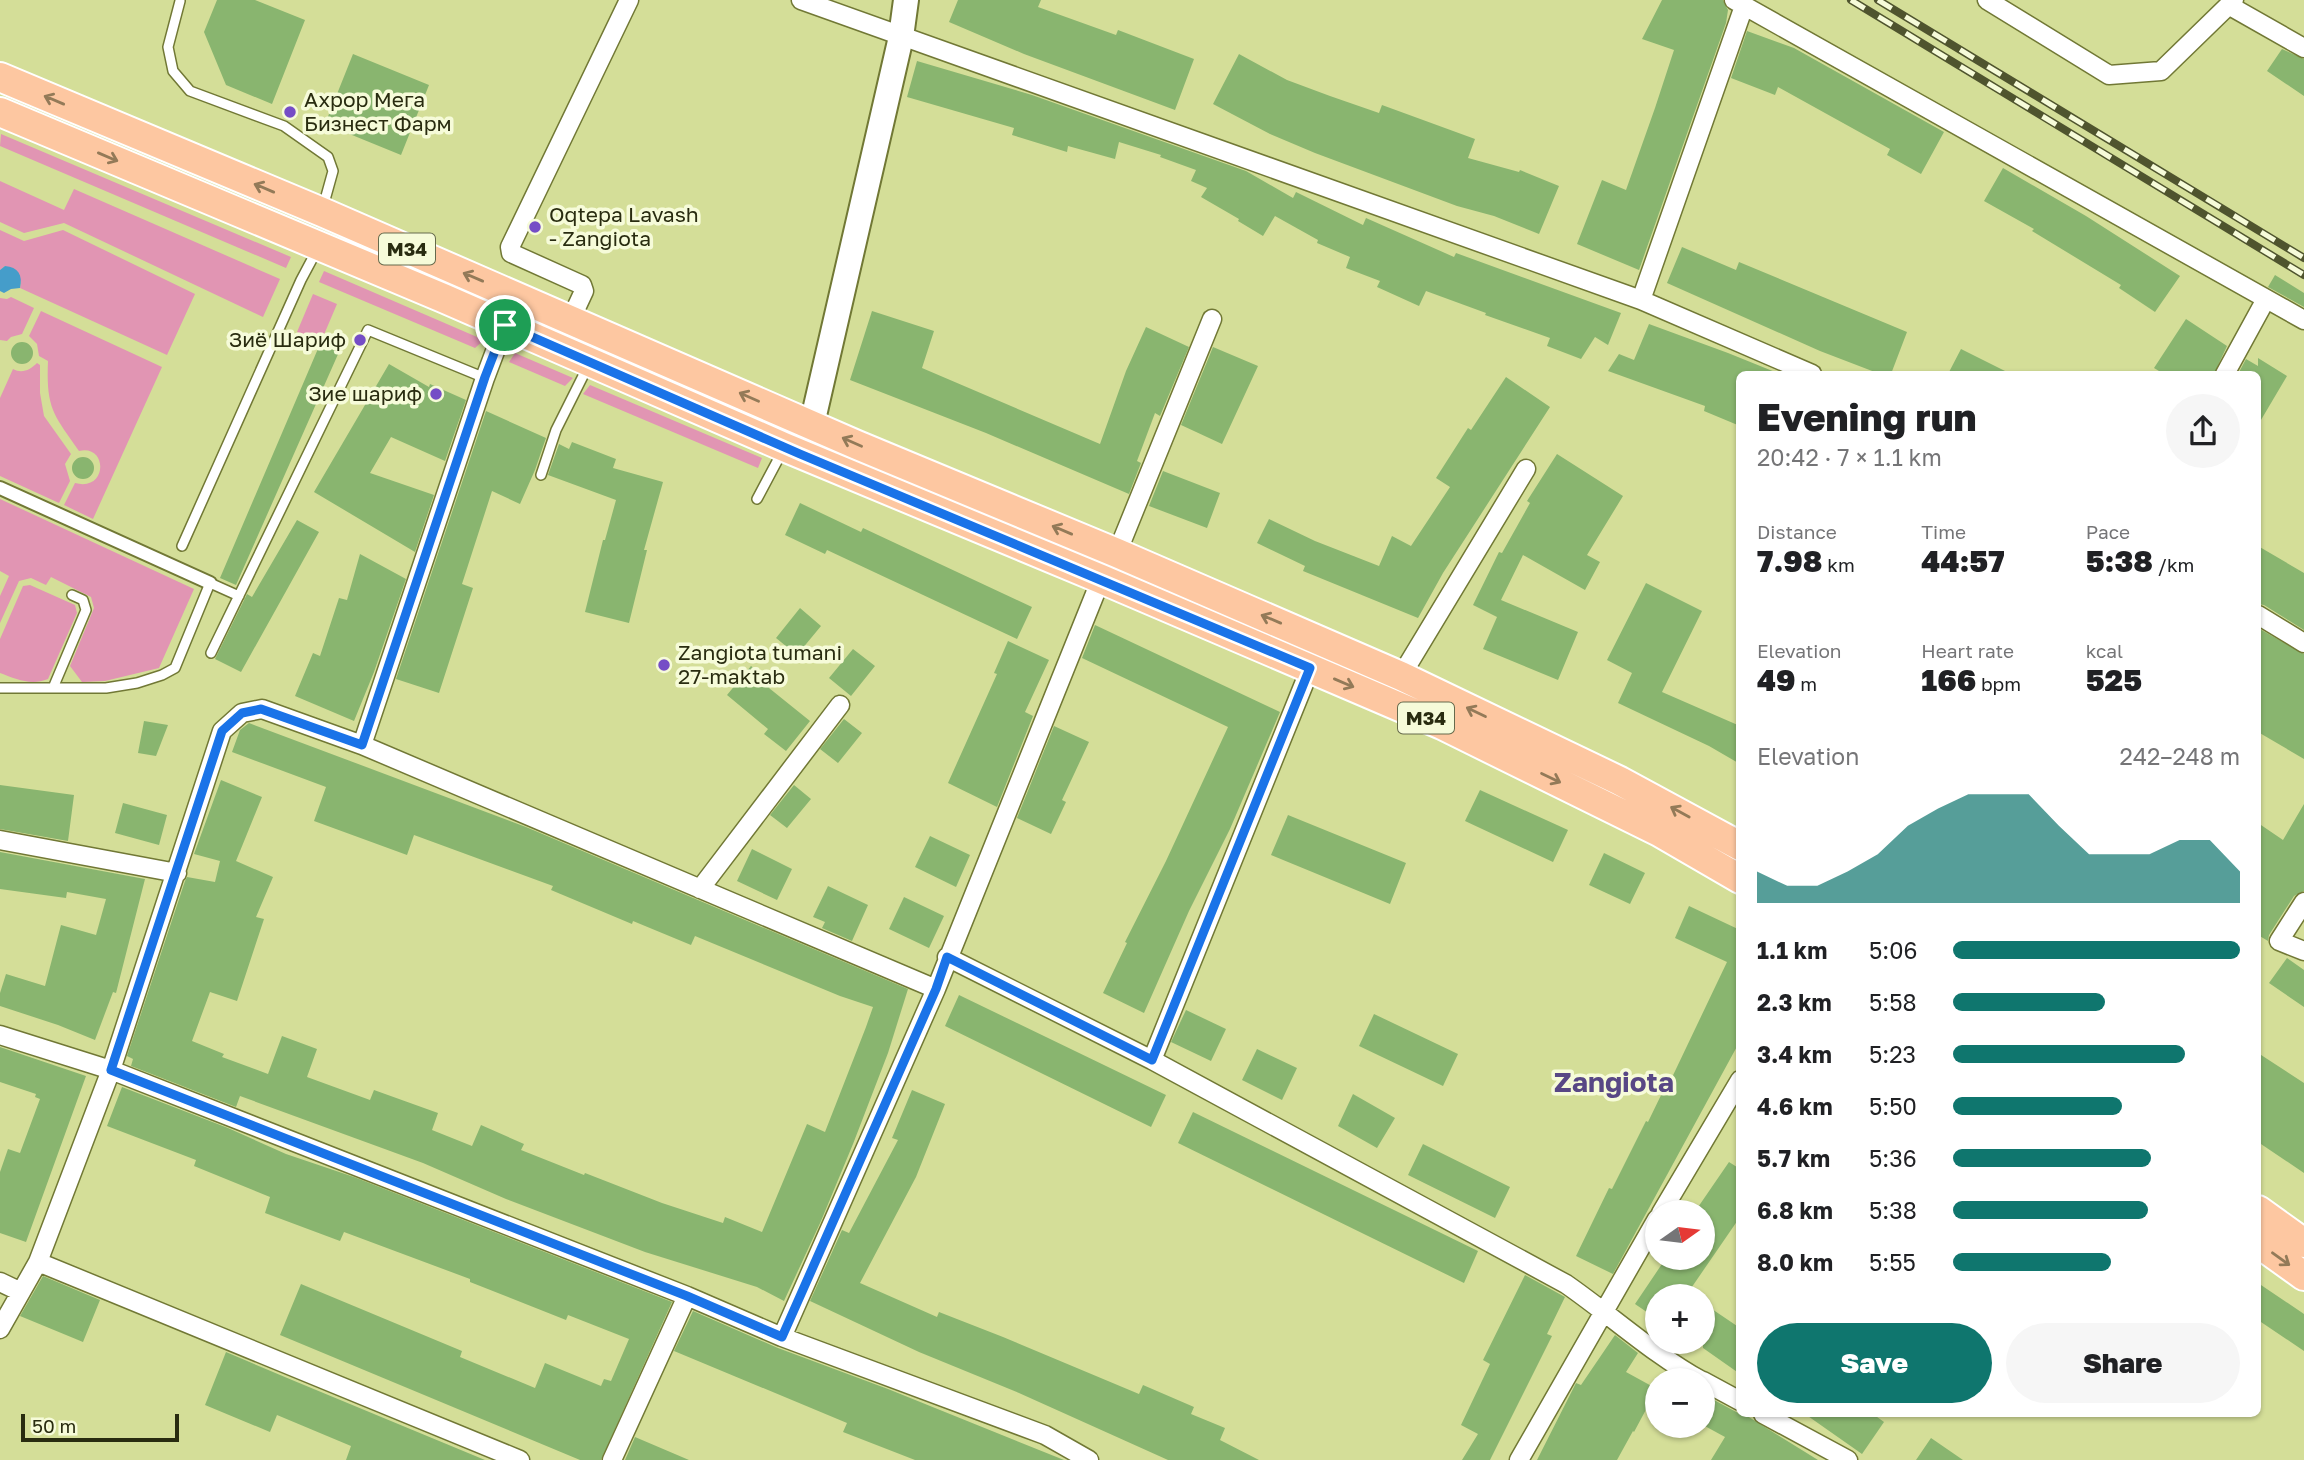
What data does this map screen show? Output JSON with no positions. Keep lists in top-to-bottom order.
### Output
{
  "streets": {
    "main road": ["M34"]
  },
  "districts": ["Zangiota"],
  "places": [
    "Ахрор Мега Бизнест Фарм",
    "Oqtepa Lavash - Zangiota",
    "Зиё Шариф",
    "Зие шариф",
    "Zangiota tumani 27-maktab"
  ],
  "scale_bar": "50 m",
  "north": "right",
  "page": {
    "heading": ["Evening run", "20:42 · 7 × 1.1 km"],
    "stats": [
      ["Distance", "7.98 km"],
      ["Time", "44:57"],
      ["Pace", "5:38 /km"],
      ["Elevation", "49 m"],
      ["Heart rate", "166 bpm"],
      ["kcal", "525"]
    ],
    "chart": ["Elevation", "242–248 m"],
    "list": [
      {
        "name": "1.1 km",
        "note": "5:06"
      },
      {
        "name": "2.3 km",
        "note": "5:58"
      },
      {
        "name": "3.4 km",
        "note": "5:23"
      },
      {
        "name": "4.6 km",
        "note": "5:50"
      },
      {
        "name": "5.7 km",
        "note": "5:36"
      },
      {
        "name": "6.8 km",
        "note": "5:38"
      },
      {
        "name": "8.0 km",
        "note": "5:55"
      }
    ],
    "map_buttons": ["+", "−"],
    "buttons": ["Save", "Share"],
    "scale": "50 m"
  }
}
